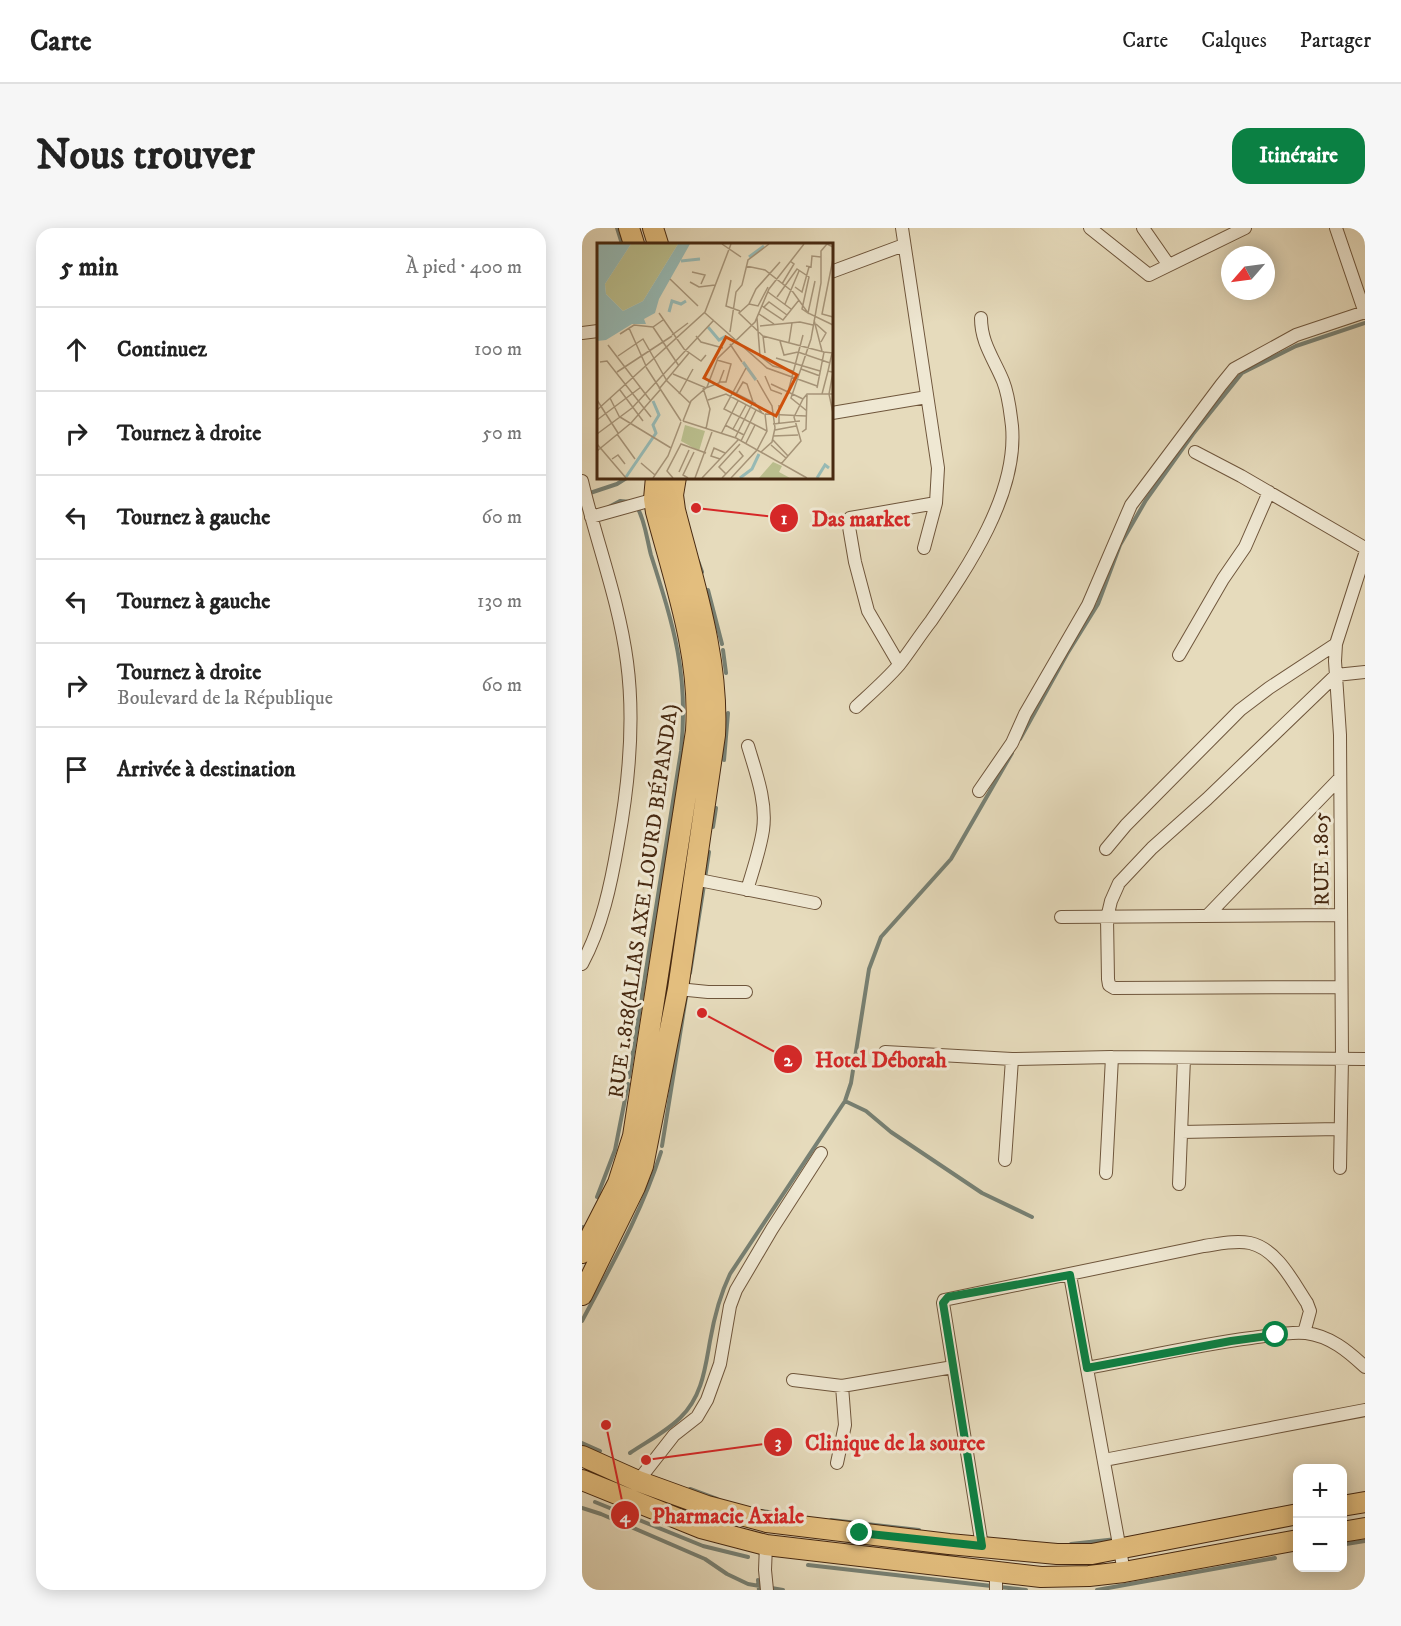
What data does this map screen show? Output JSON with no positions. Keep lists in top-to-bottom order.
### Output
{
  "streets": {
    "main road": ["RUE 1.818(ALIAS AXE LOURD BÉPANDA)"],
    "street": ["RUE 1.805"]
  },
  "places": [
    "Das market",
    "Hotel Déborah",
    "Pharmacie Axiale",
    "Clinique de la source"
  ],
  "north": "bottom left",
  "page": {
    "header": "Carte",
    "nav": ["Carte", "Calques", "Partager"],
    "buttons": "Itinéraire",
    "title": "Nous trouver",
    "heading": ["5 min", "À pied · 400 m"],
    "list": [
      ["Continuez", "100 m"],
      ["Tournez à droite", "50 m"],
      ["Tournez à gauche", "60 m"],
      ["Tournez à gauche", "130 m"],
      ["Tournez à droite", "Boulevard de la République", "60 m"],
      "Arrivée à destination"
    ],
    "map_buttons": ["+", "−"]
  }
}
